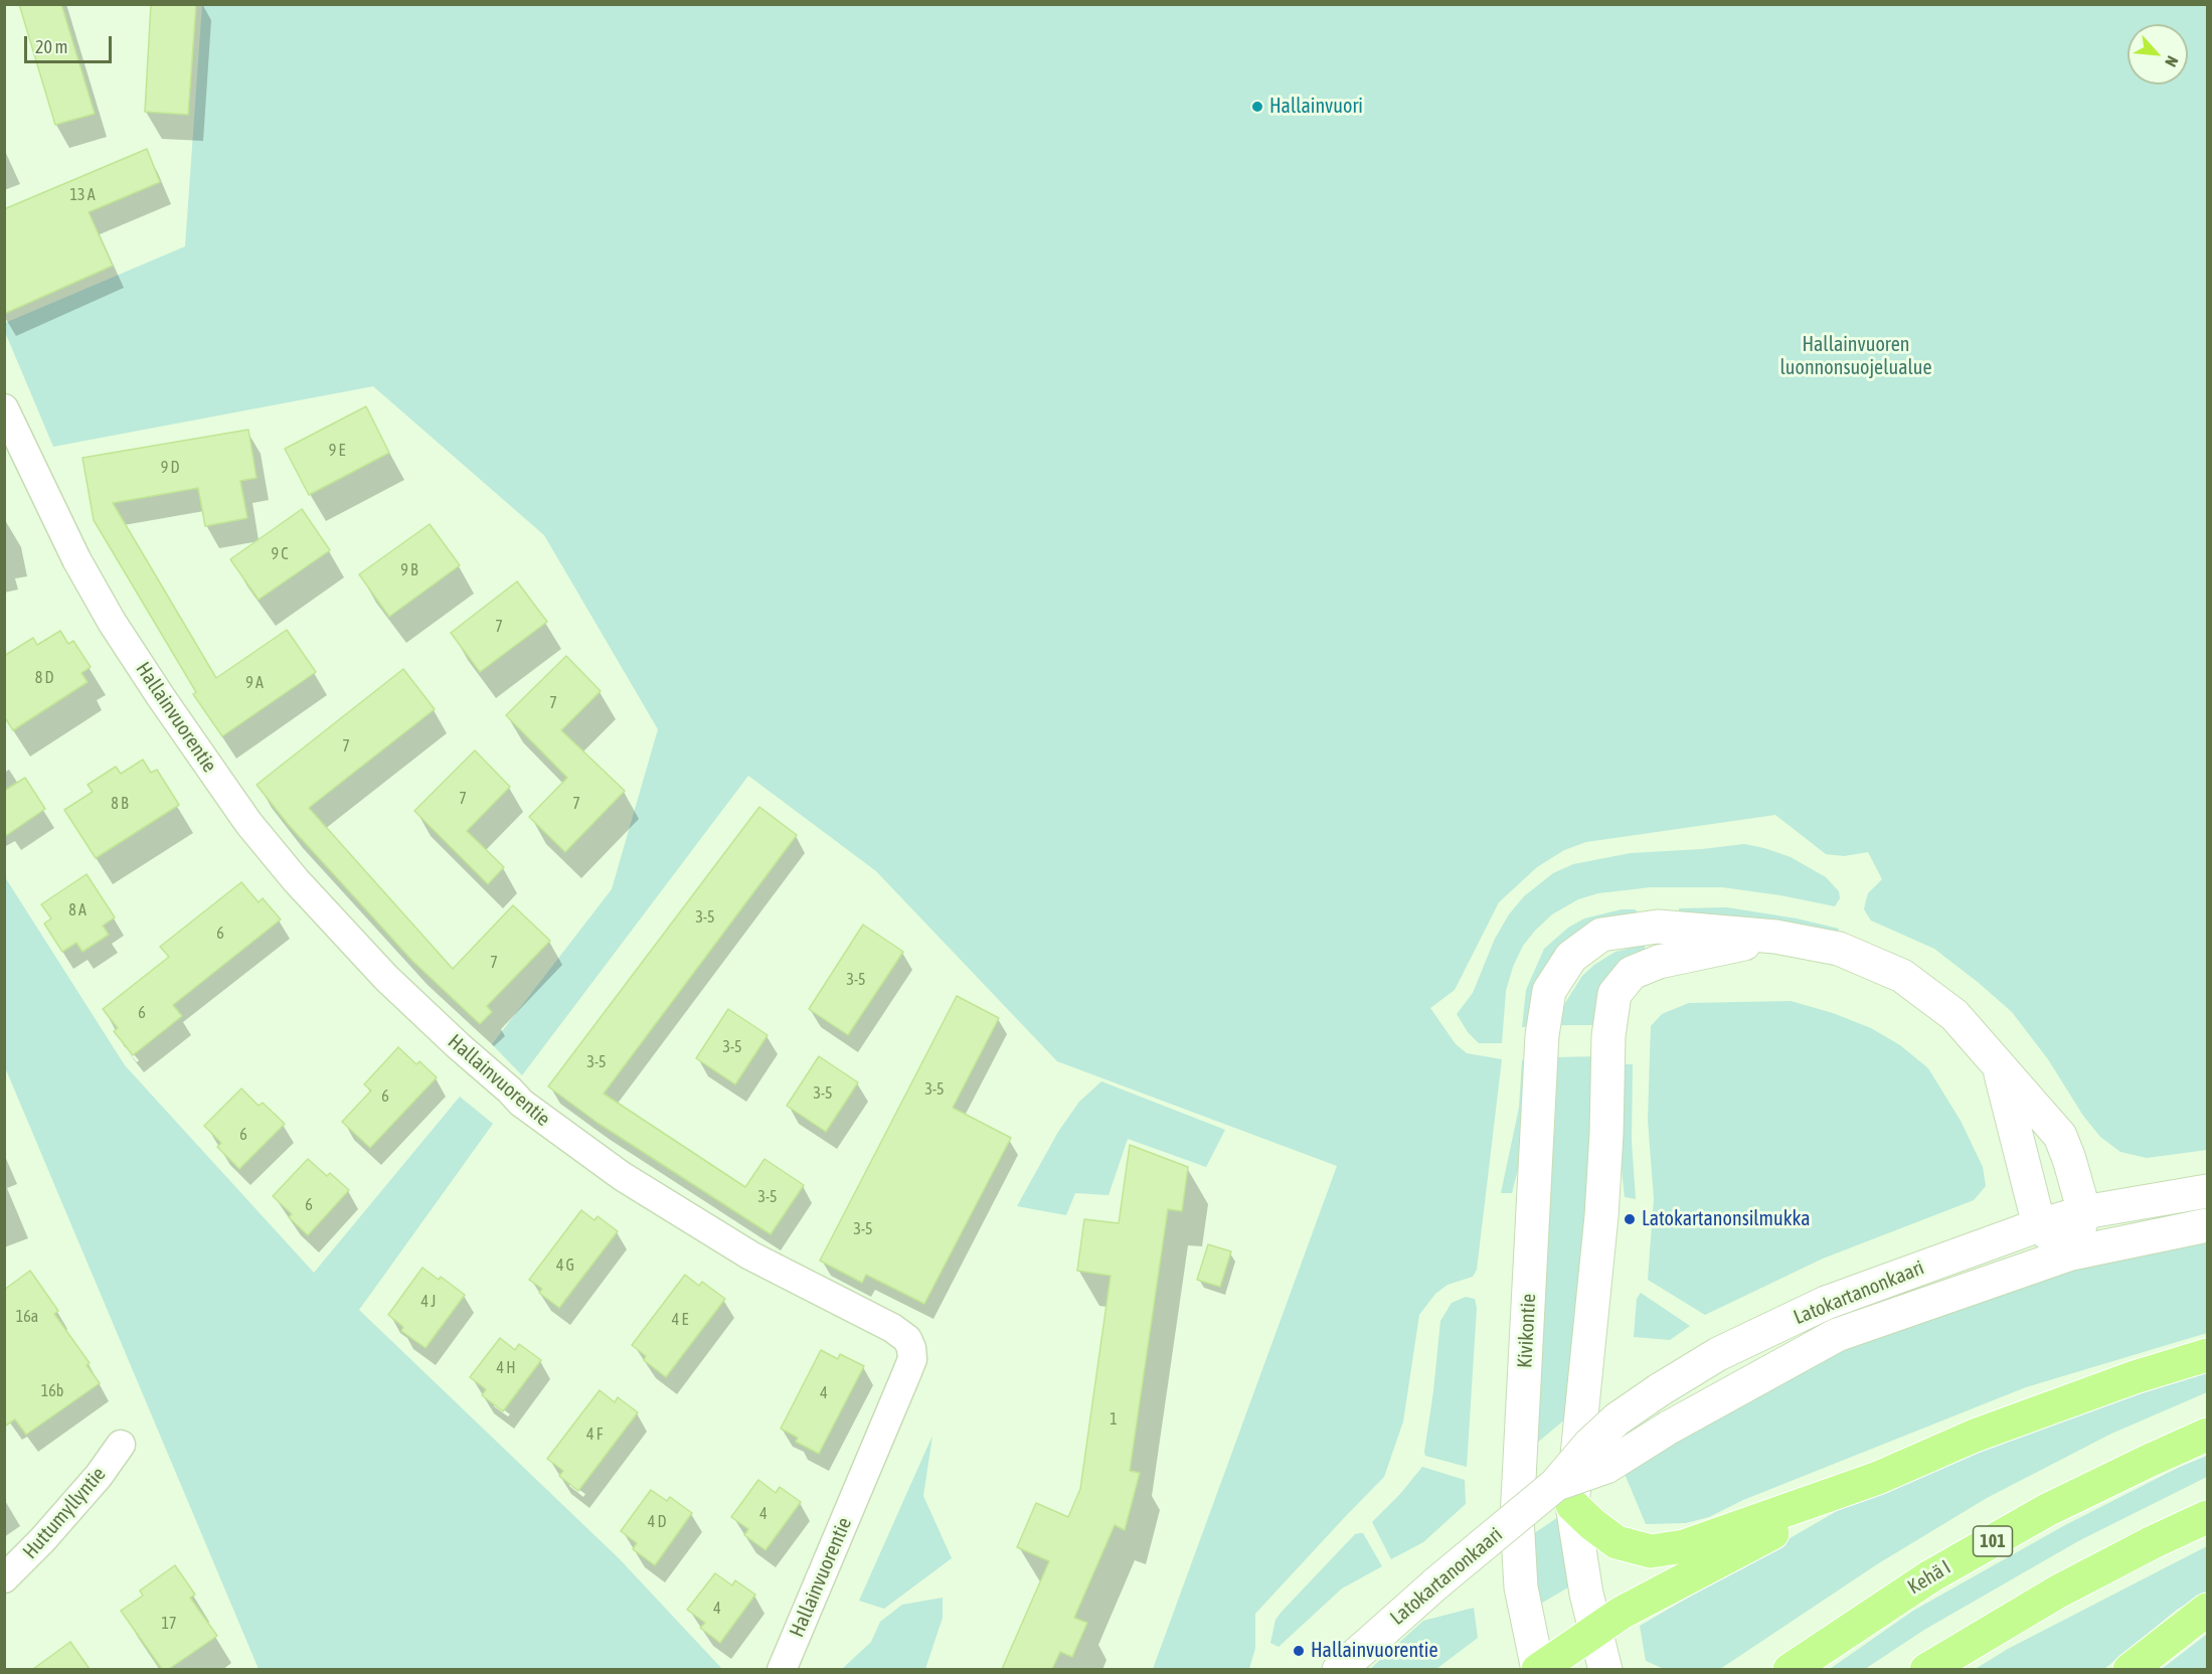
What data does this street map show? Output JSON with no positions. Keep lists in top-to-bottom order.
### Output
{
  "streets": {
    "highway": ["101", "Kehä I"],
    "street": [
      "Hallainvuorentie",
      "Latokartanonkaari",
      "Kivikontie",
      "Huttumyllyntie"
    ]
  },
  "parks": ["Hallainvuoren luonnonsuojelualue"],
  "places": ["Hallainvuori", "Latokartanonsilmukka", "Hallainvuorentie"],
  "house_numbers": [
    "13 A",
    "9 E",
    "9 D",
    "9 C",
    "9 B",
    "7",
    "8 D",
    "9 A",
    "7",
    "7",
    "7",
    "8 B",
    "7",
    "8 A",
    "3-5",
    "6",
    "7",
    "3-5",
    "6",
    "3-5",
    "3-5",
    "3-5",
    "3-5",
    "6",
    "6",
    "3-5",
    "6",
    "3-5",
    "4 G",
    "4 J",
    "16a",
    "4 E",
    "4 H",
    "16b",
    "4",
    "1",
    "4 F",
    "4",
    "4 D",
    "4",
    "17"
  ],
  "scale_bar": "20 m",
  "north": "bottom right"
}
